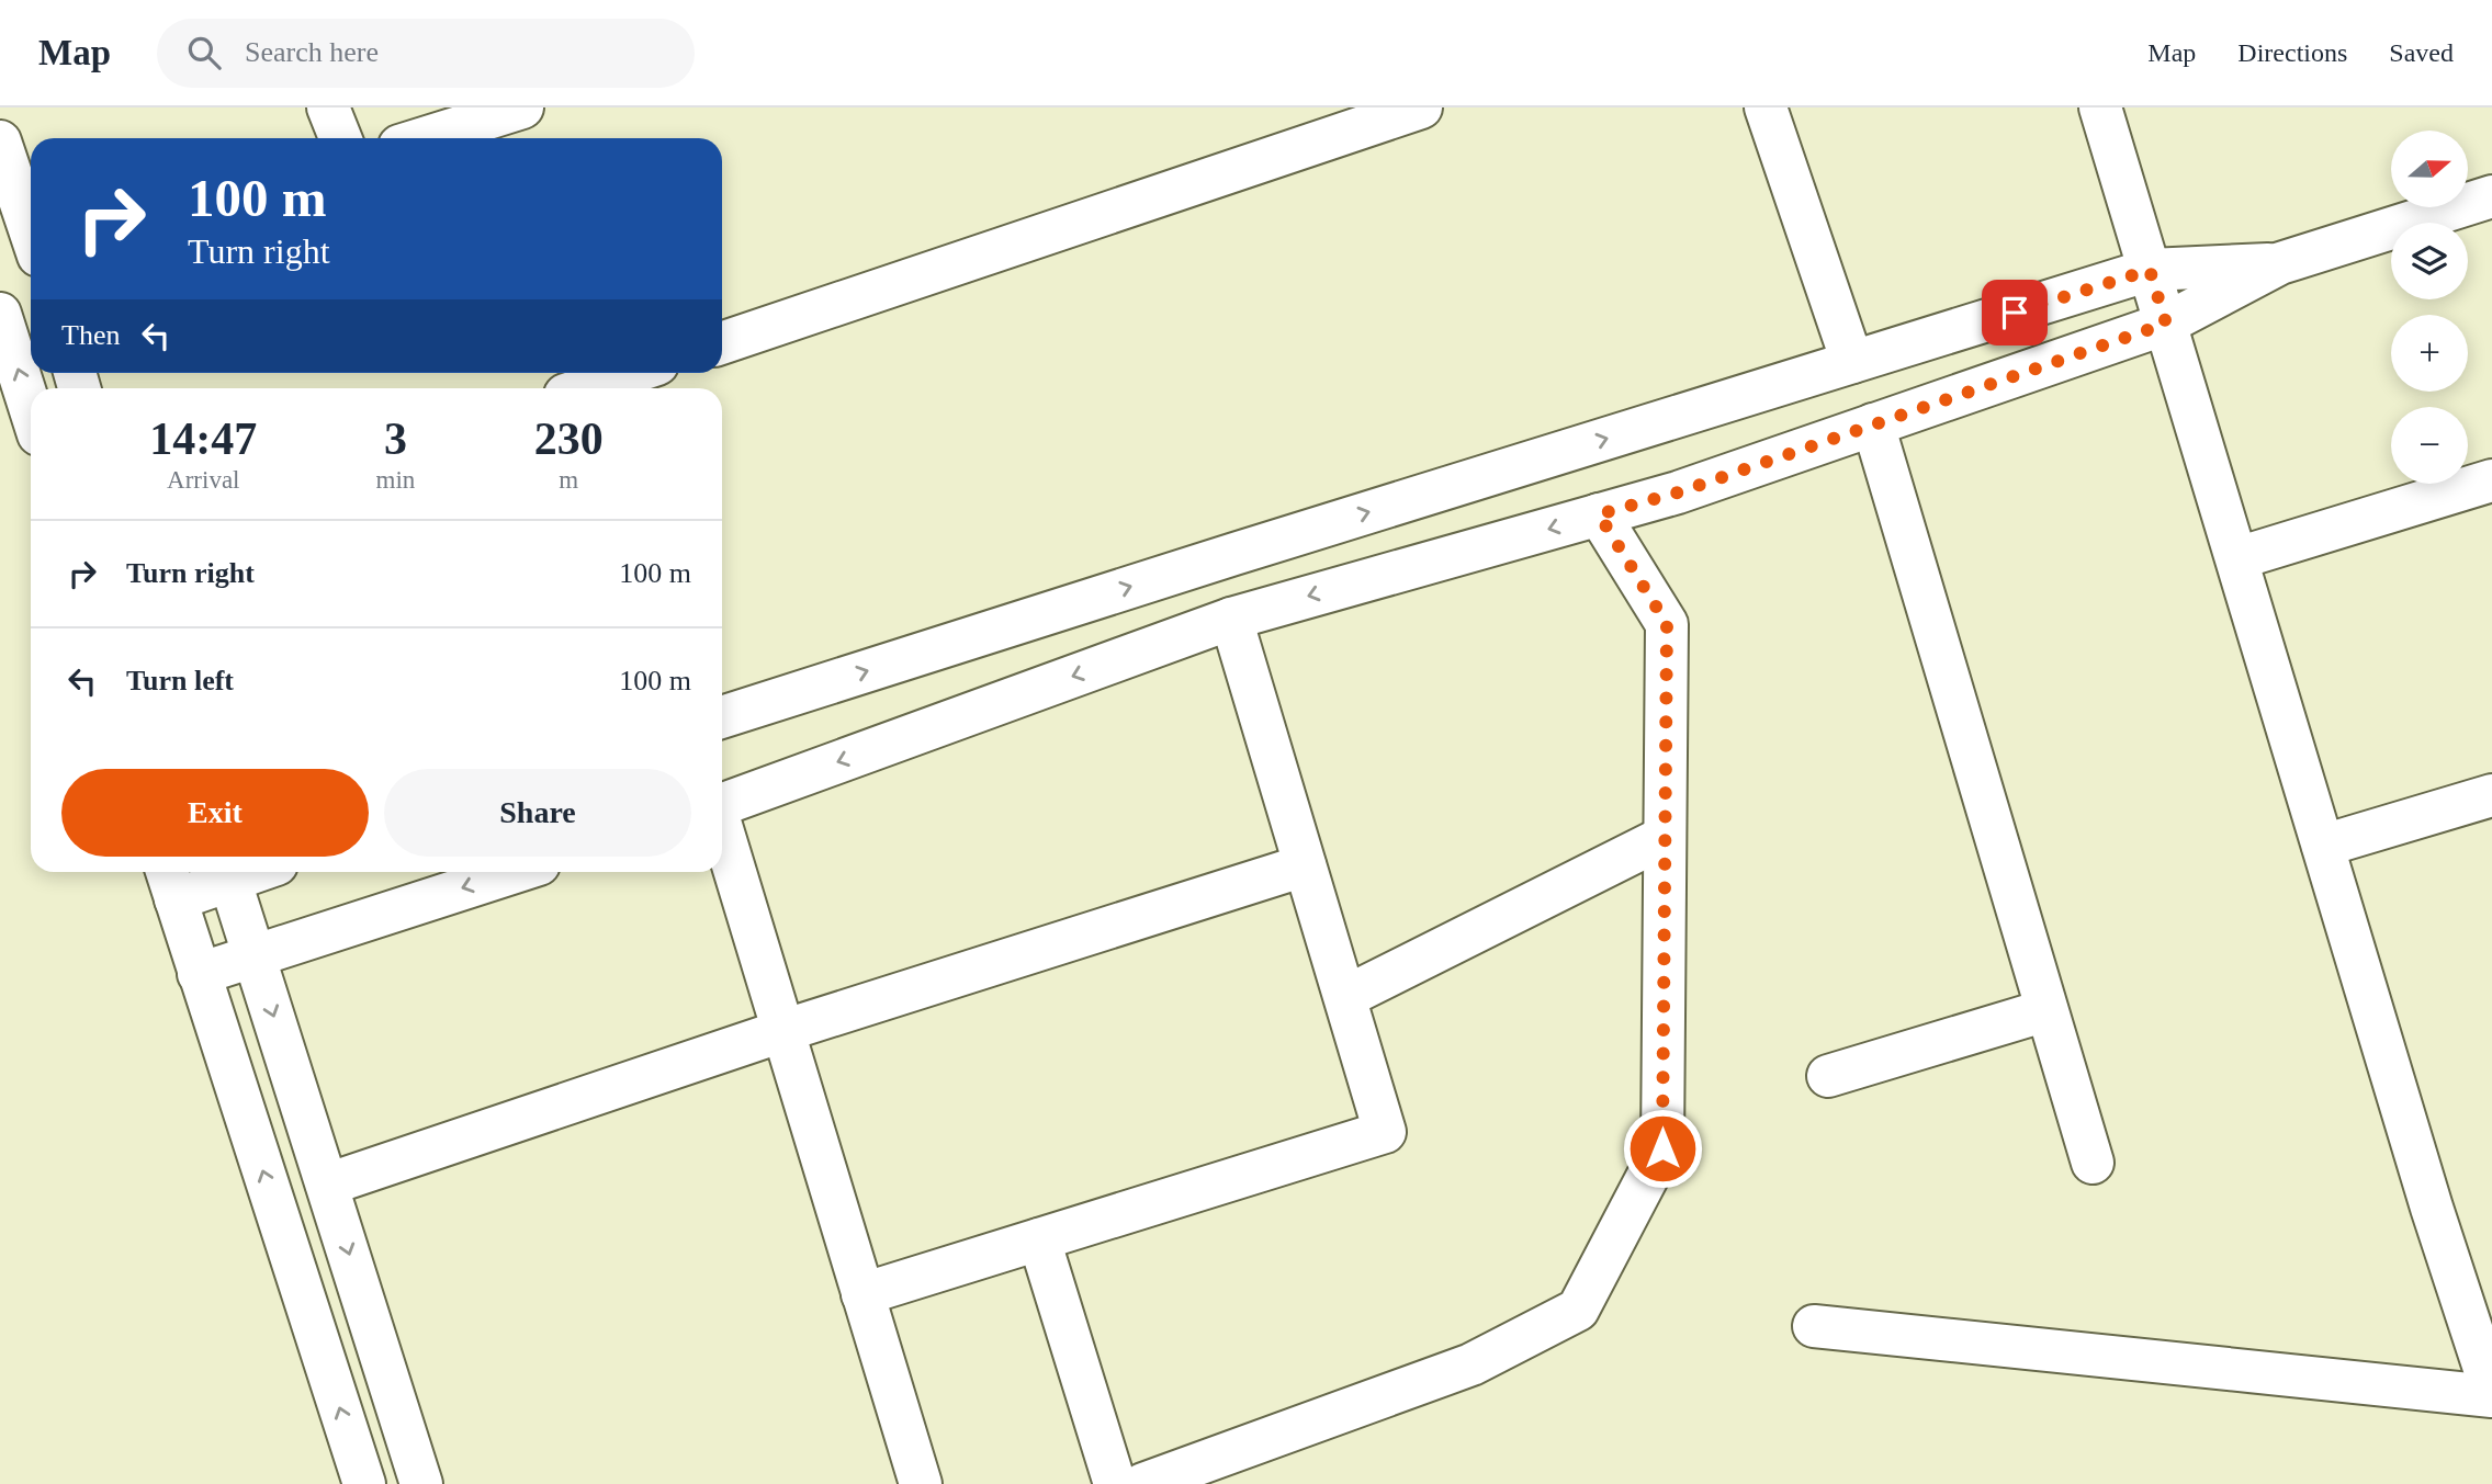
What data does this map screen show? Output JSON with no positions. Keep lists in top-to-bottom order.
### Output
{
  "north": "right",
  "page": {
    "header": "Map",
    "search": "Search here",
    "nav": ["Map", "Directions", "Saved"],
    "map_buttons": ["+", "−"],
    "turn": ["100 m", "Turn right"],
    "then": "Then",
    "eta": [
      "14:47",
      "Arrival",
      "3",
      "min",
      "230",
      "m"
    ],
    "list": [
      {
        "name": "Turn right",
        "value": "100 m"
      },
      {
        "name": "Turn left",
        "value": "100 m"
      }
    ],
    "buttons": ["Exit", "Share"]
  }
}
